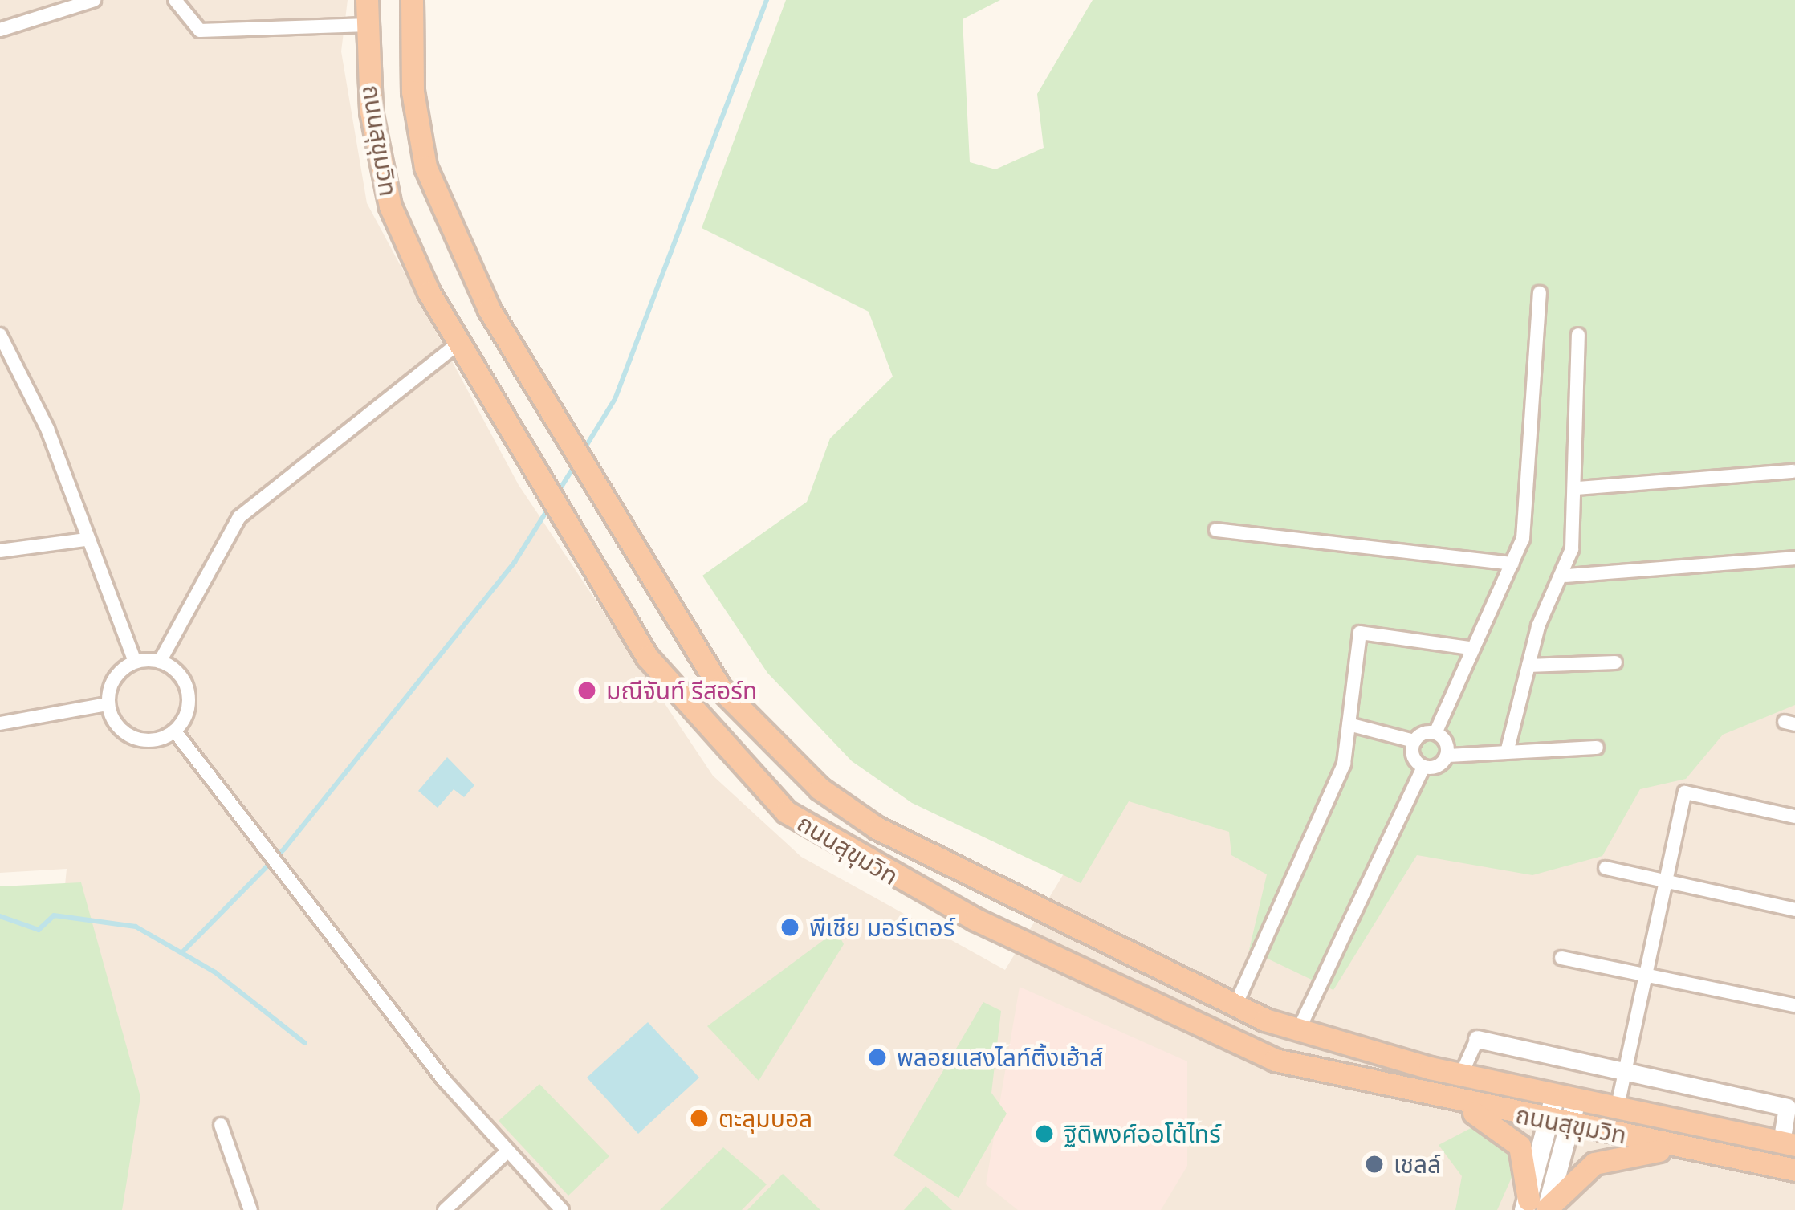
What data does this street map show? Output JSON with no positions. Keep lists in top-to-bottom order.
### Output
{
  "streets": {
    "highway": ["ถนนสุขุมวิท"]
  },
  "places": [
    "มณีจันท์ รีสอร์ท",
    "พีเชีย มอร์เตอร์",
    "พลอยแสงไลท์ติ้งเฮ้าส์",
    "ตะลุมบอล",
    "ฐิติพงศ์ออโต้ไทร์",
    "เชลล์"
  ]
}
